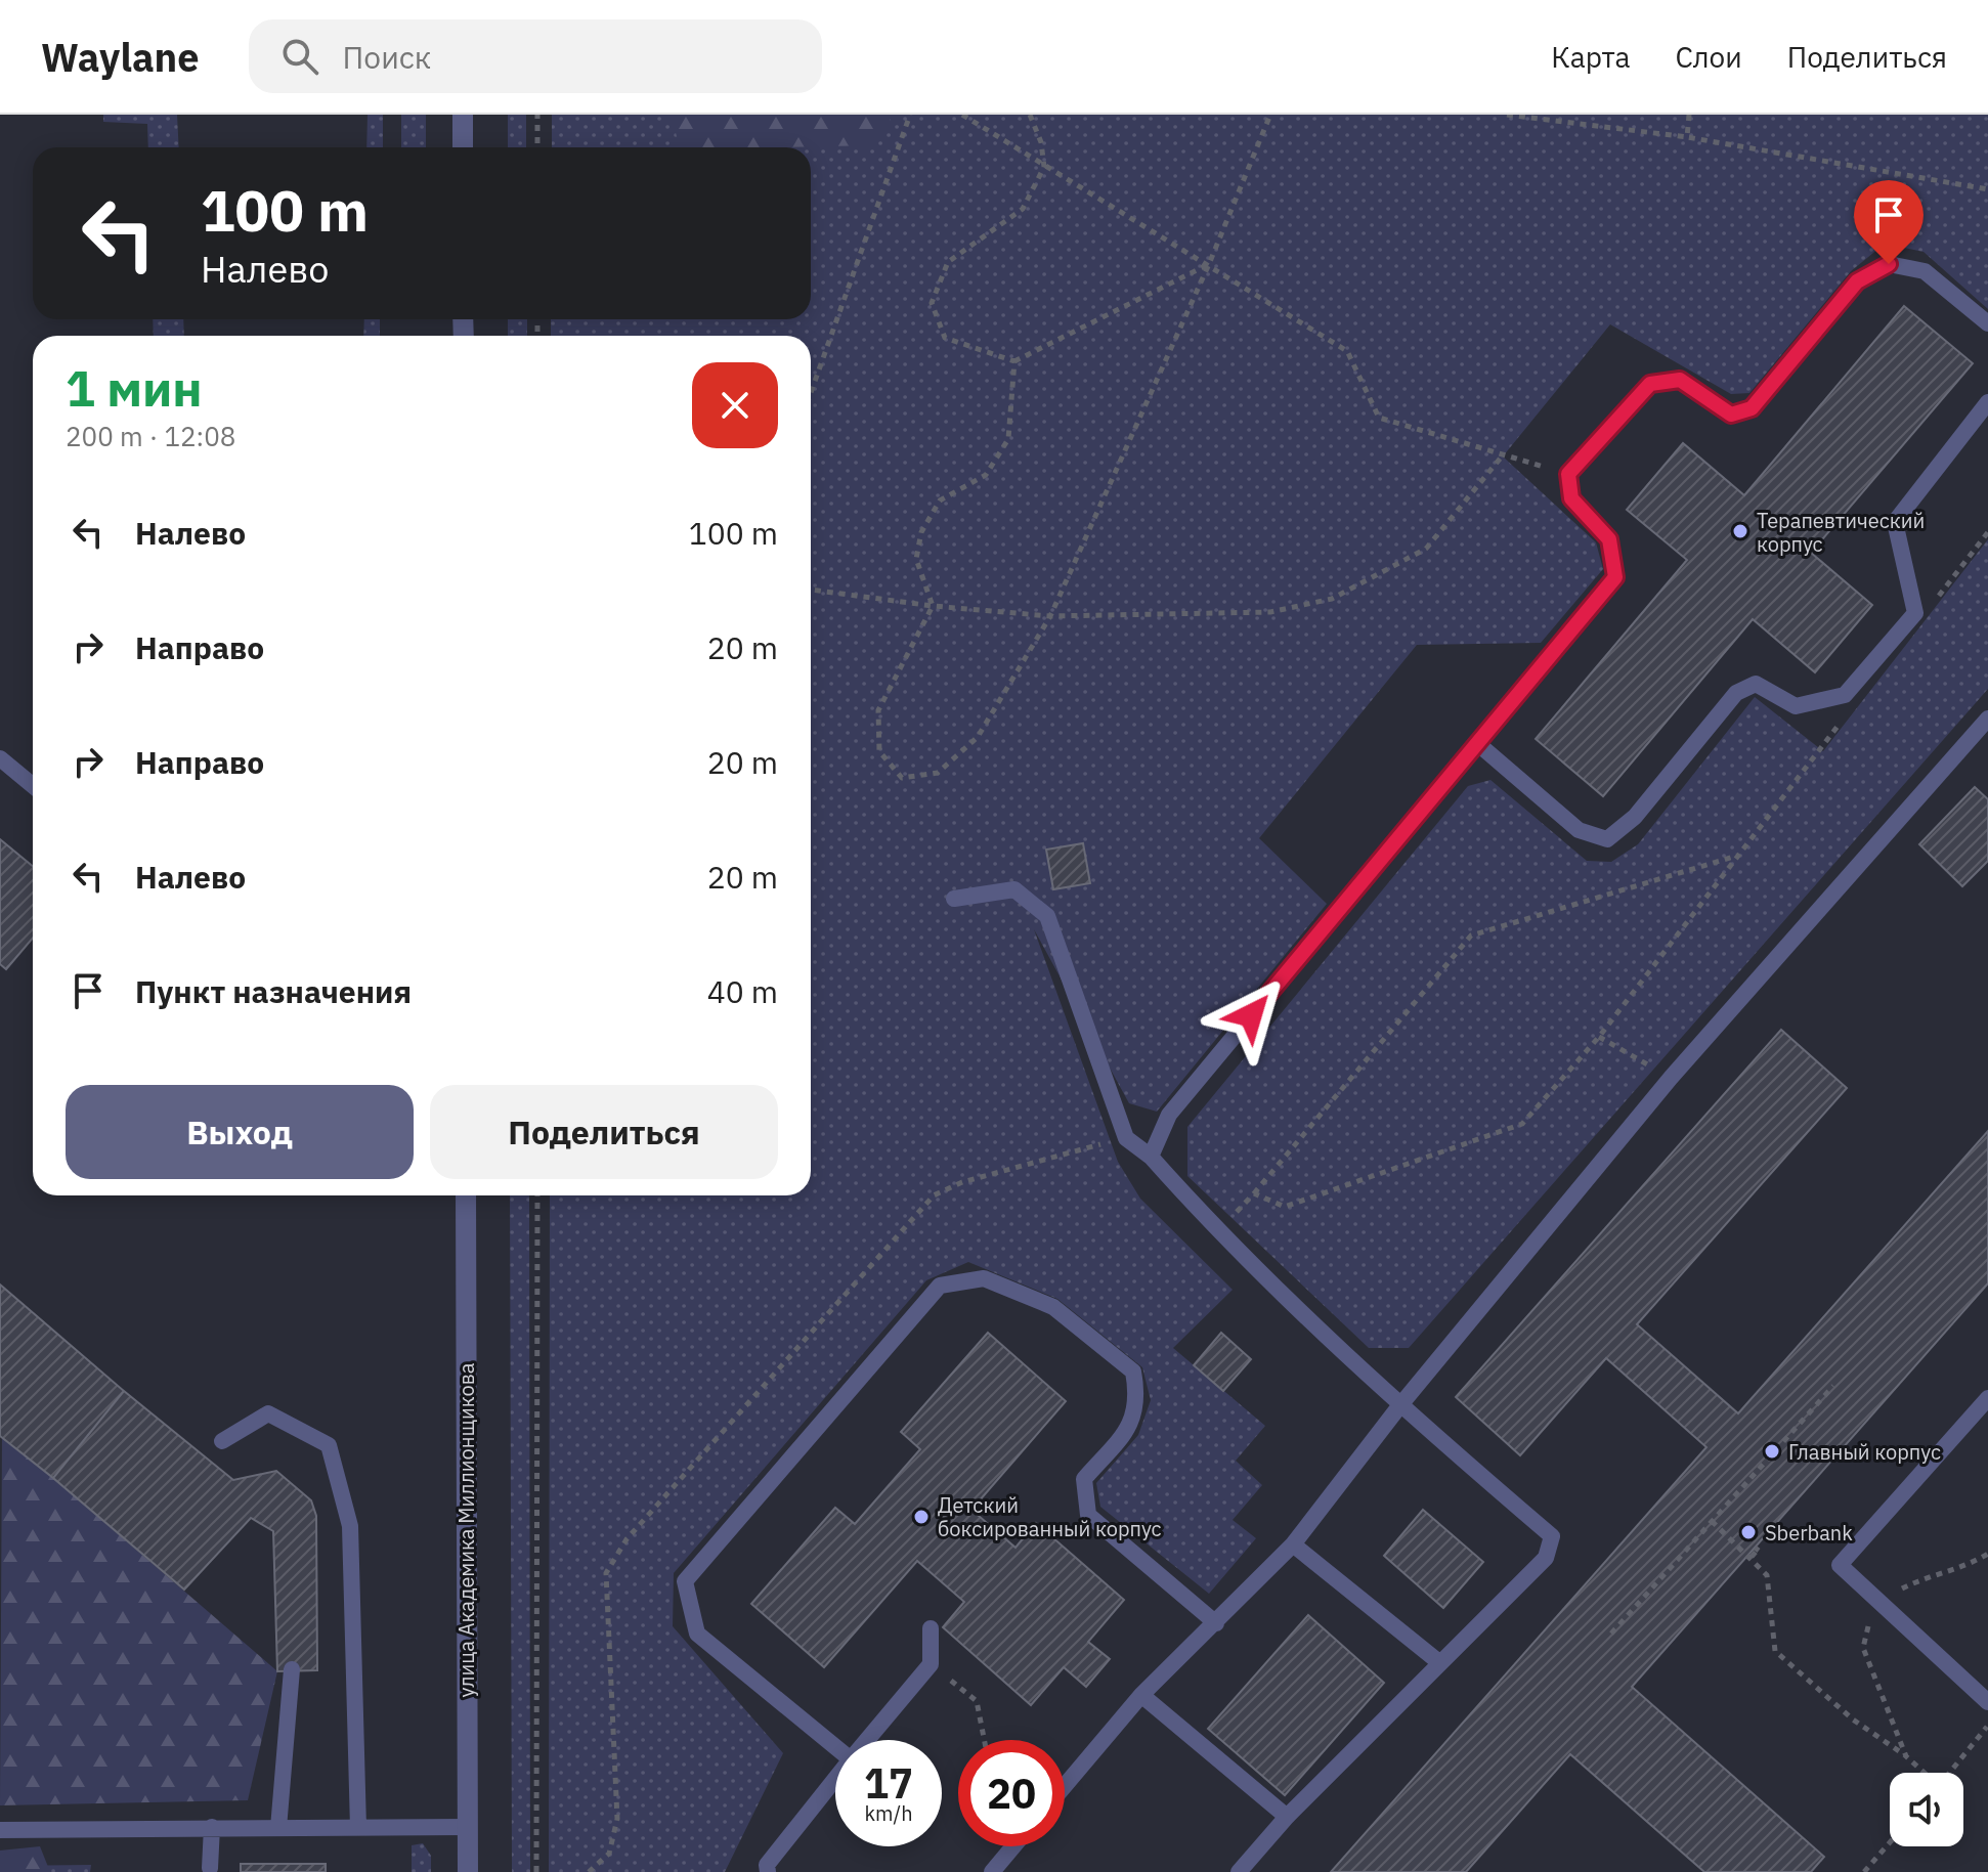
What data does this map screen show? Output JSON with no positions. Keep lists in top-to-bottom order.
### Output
{
  "streets": {
    "street": ["улица Академика Миллионщикова"]
  },
  "places": [
    "Терапевтический корпус",
    "Главный корпус",
    "Детский боксированный корпус",
    "Sberbank"
  ],
  "page": {
    "header": "Waylane",
    "search": "Поиск",
    "nav": ["Карта", "Слои", "Поделиться"],
    "turn": ["100 m", "Налево"],
    "heading": ["1 мин", "200 m · 12:08"],
    "list": [
      {
        "name": "Налево",
        "value": "100 m"
      },
      {
        "name": "Направо",
        "value": "20 m"
      },
      {
        "name": "Направо",
        "value": "20 m"
      },
      {
        "name": "Налево",
        "value": "20 m"
      },
      {
        "name": "Пункт назначения",
        "value": "40 m"
      }
    ],
    "buttons": ["Выход", "Поделиться"],
    "speed": "17 km/h",
    "limit": "20"
  }
}
